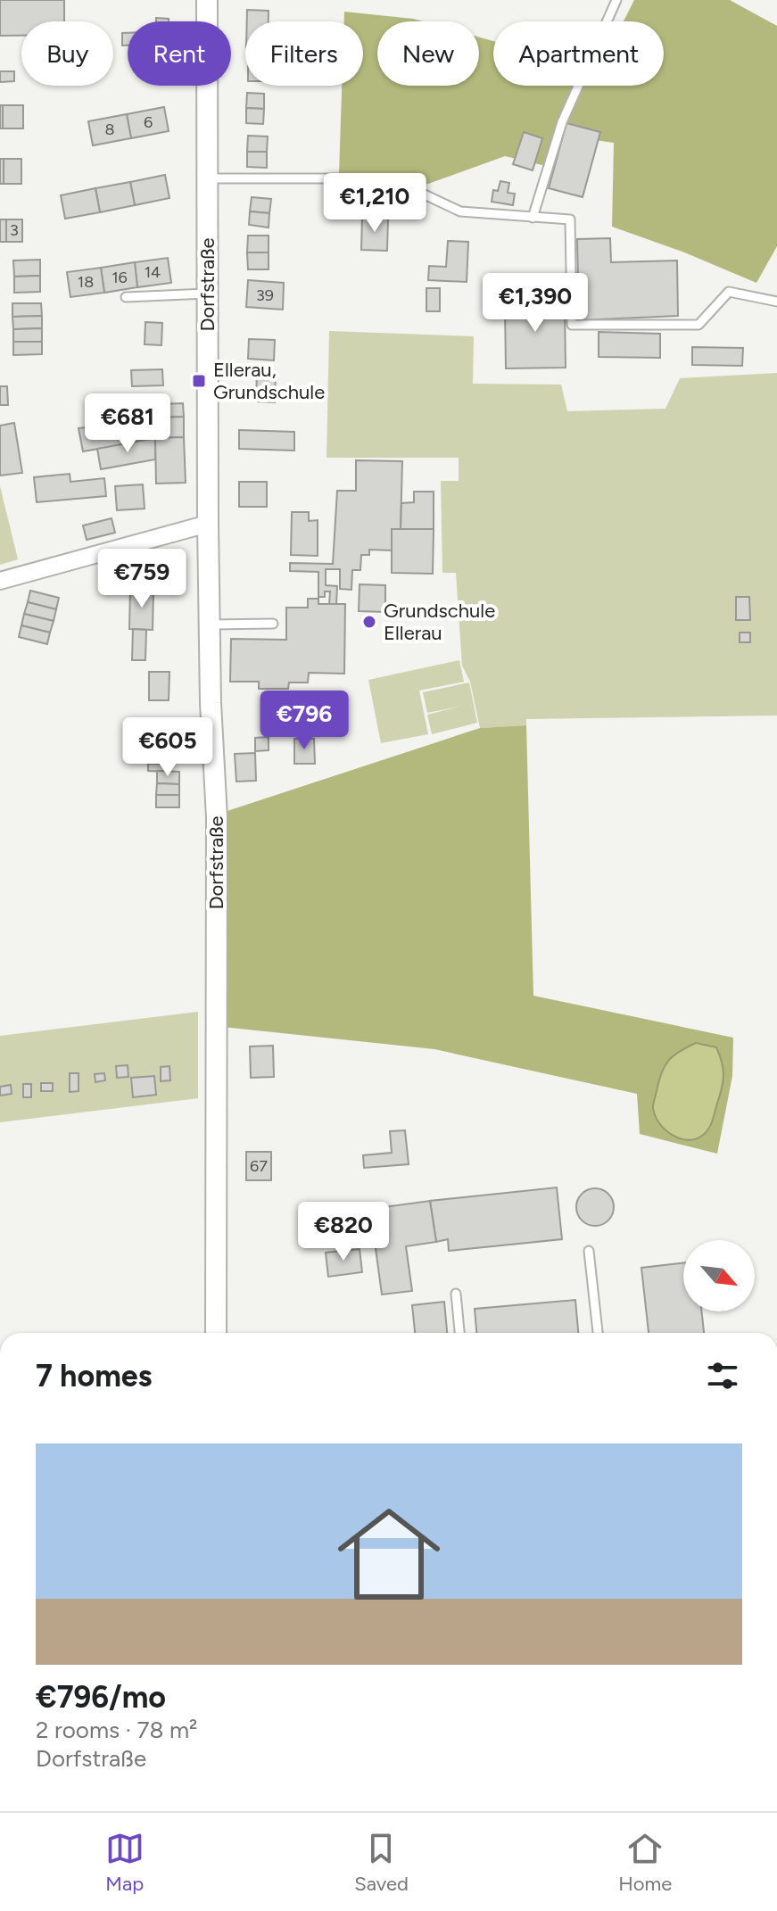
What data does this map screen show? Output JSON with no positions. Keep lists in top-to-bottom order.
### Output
{
  "streets": {
    "street": ["Dorfstraße"]
  },
  "places": {
    "transit": ["Ellerau, Grundschule"],
    "other": ["Grundschule Ellerau"]
  },
  "house_numbers": [
    "6",
    "8",
    "3",
    "14",
    "16",
    "18",
    "39",
    "67"
  ],
  "north": "bottom right",
  "page": {
    "chip": [
      "Buy",
      "Rent",
      "Filters",
      "New",
      "Apartment"
    ],
    "price": [
      "€1,210",
      "€1,390",
      "€681",
      "€759",
      "€796",
      "€605",
      "€820"
    ],
    "heading": "7 homes",
    "list": [
      {
        "name": "€796/mo",
        "note": "2 rooms · 78 m² · Dorfstraße"
      }
    ],
    "tabs": ["Map", "Saved", "Home"]
  }
}
